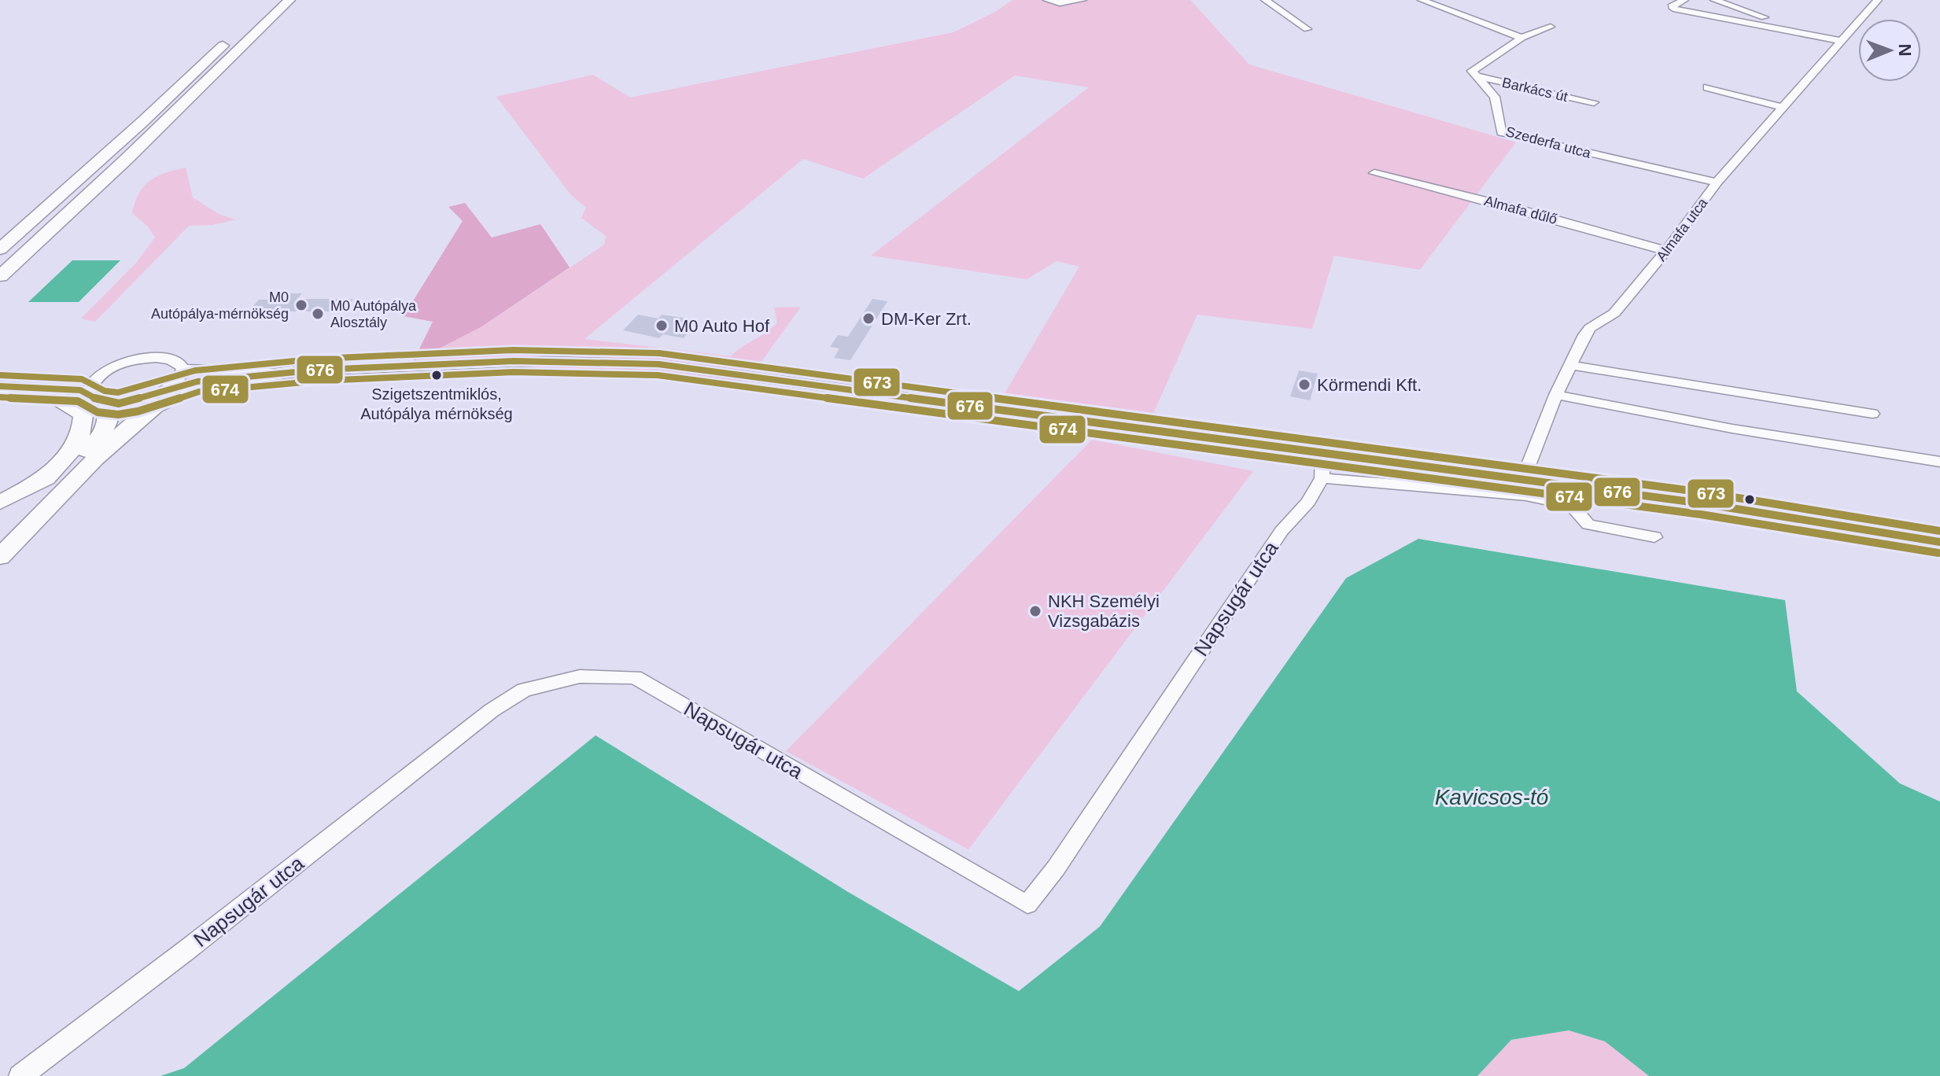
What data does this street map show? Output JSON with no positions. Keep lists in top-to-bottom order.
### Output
{
  "streets": {
    "street": [
      "Barkács út",
      "Szederfa utca",
      "Almafa dűlő",
      "Almafa utca",
      "Napsugár utca"
    ]
  },
  "crossings": [
    ["Barkács út", "Szederfa utca"],
    ["Szederfa utca", "Almafa utca"],
    ["Almafa dűlő", "Almafa utca"]
  ],
  "water": ["Kavicsos-tó"],
  "places": [
    "M0 Autópálya-mérnökség",
    "M0 Autópálya Alosztály",
    "DM-Ker Zrt.",
    "M0 Auto Hof",
    "Szigetszentmiklós, Autópálya mérnökség",
    "Körmendi Kft.",
    "NKH Személyi Vizsgabázis"
  ],
  "lines": ["transit line 673", "transit line 676", "transit line 674"],
  "north": "right"
}
